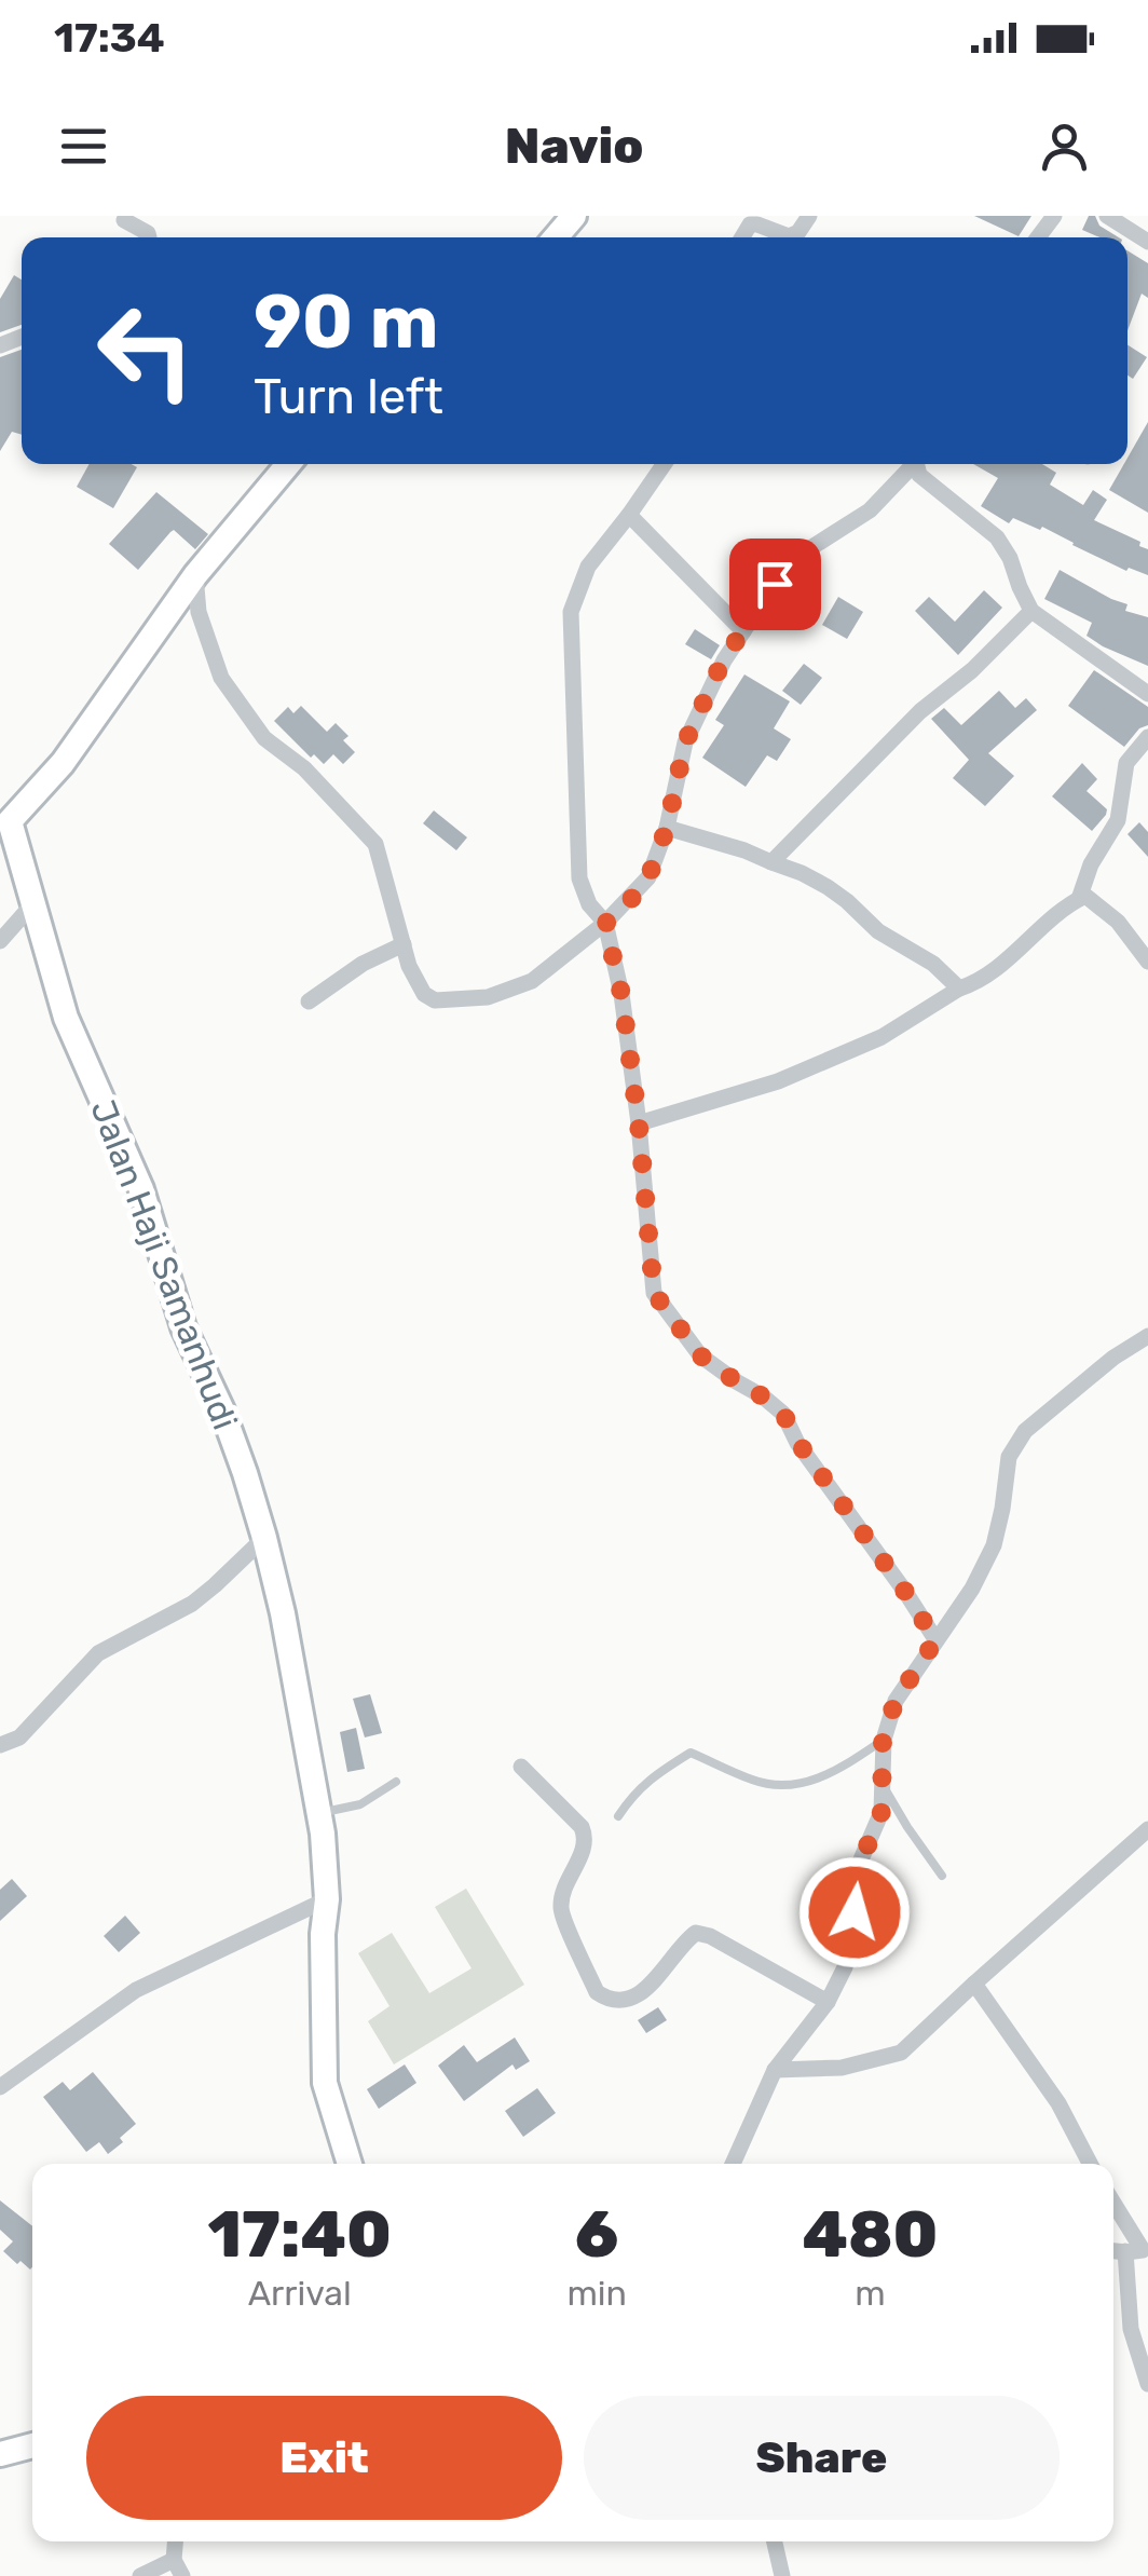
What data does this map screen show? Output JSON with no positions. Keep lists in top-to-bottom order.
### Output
{
  "streets": {
    "street": ["Jalan Haji Samanhudi"]
  },
  "page": {
    "status": "17:34",
    "header": "Navio",
    "turn": ["90 m", "Turn left"],
    "eta": [
      "17:40",
      "Arrival",
      "6",
      "min",
      "480",
      "m"
    ],
    "buttons": ["Exit", "Share"]
  }
}
